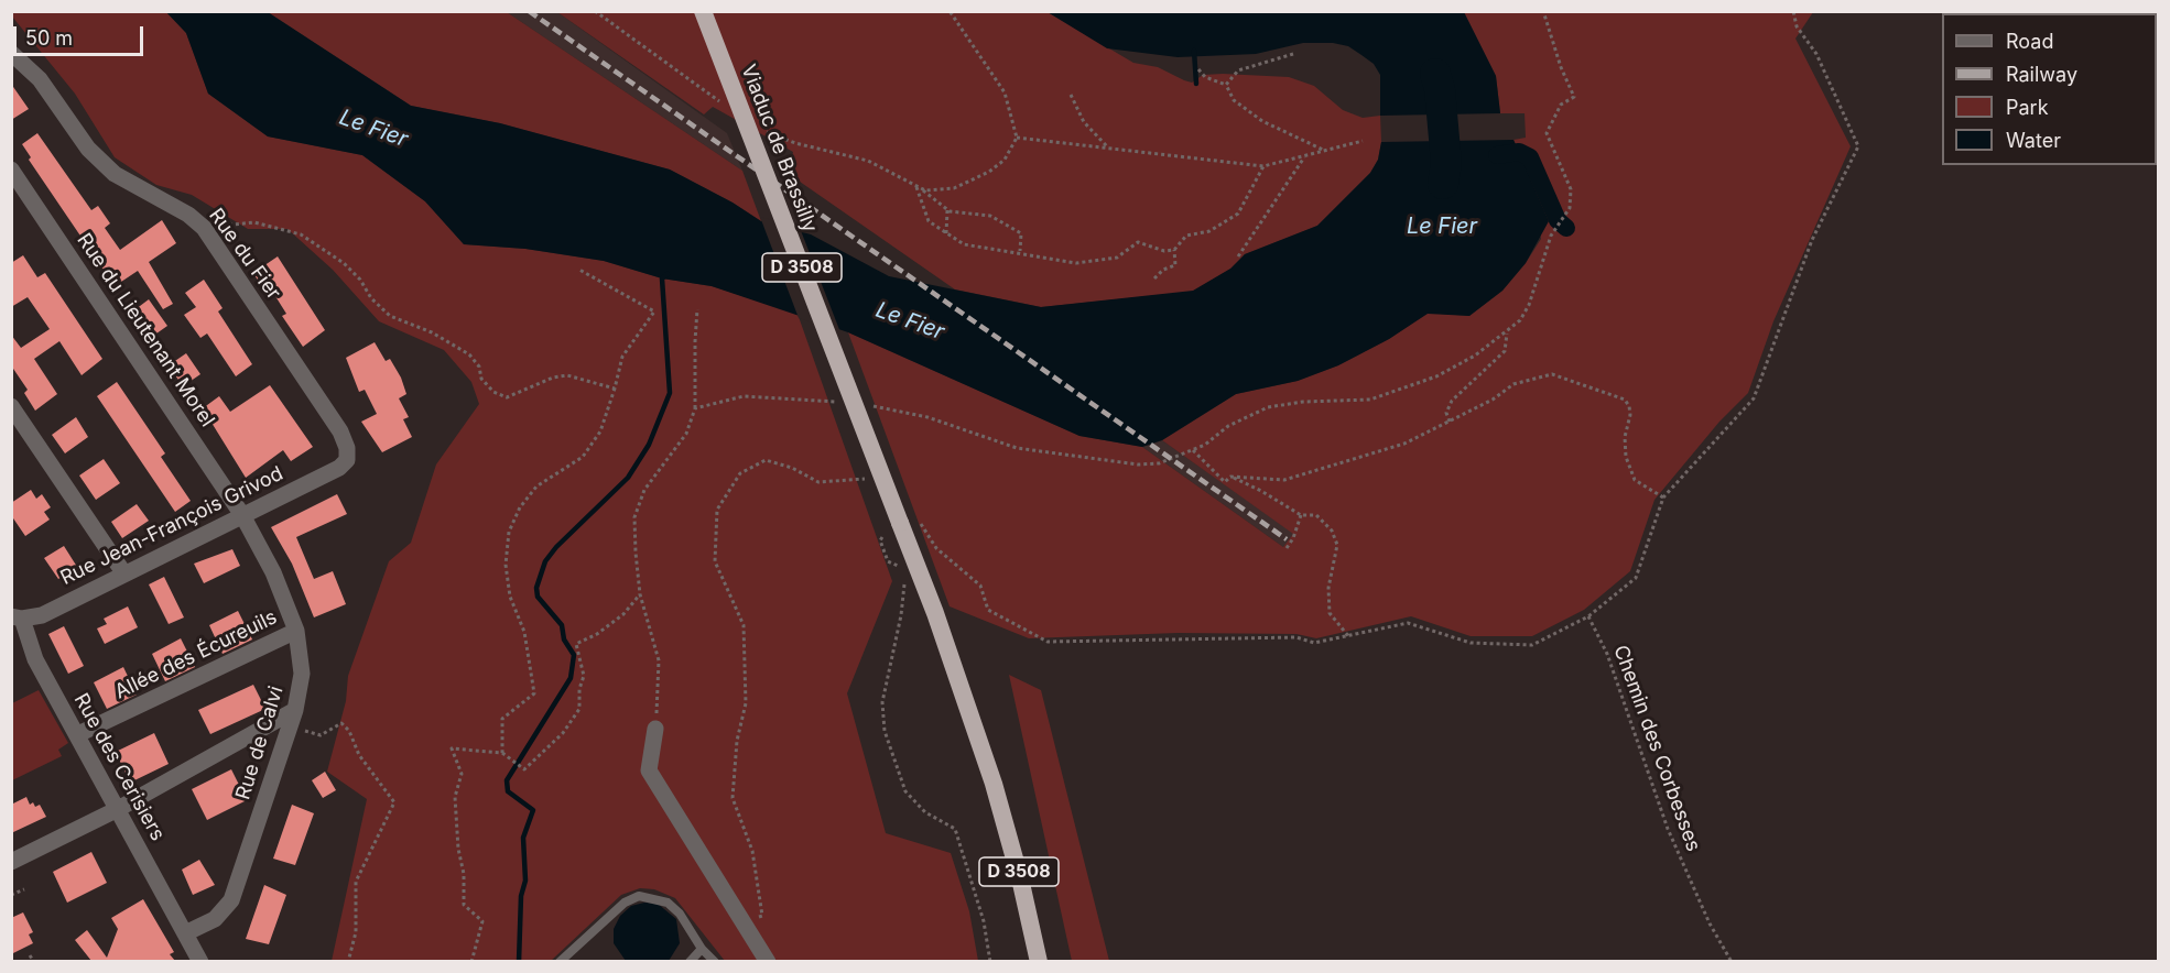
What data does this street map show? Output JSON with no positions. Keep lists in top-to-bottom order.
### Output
{
  "streets": {
    "highway": ["Viaduc de Brassilly", "D 3508"],
    "street": [
      "Rue du Fier",
      "Rue du Lieutenant Morel",
      "Rue Jean-François Grivod",
      "Allée des Écureuils",
      "Rue de Calvi",
      "Rue des Cerisiers"
    ],
    "path": ["Chemin des Corbesses"]
  },
  "crossings": [
    ["Rue du Fier", "Rue Jean-François Grivod"],
    ["Rue du Lieutenant Morel", "Rue Jean-François Grivod"],
    ["Rue du Lieutenant Morel", "Rue de Calvi"],
    ["Rue Jean-François Grivod", "Rue de Calvi"],
    ["Rue Jean-François Grivod", "Rue des Cerisiers"],
    ["Allée des Écureuils", "Rue de Calvi"],
    ["Allée des Écureuils", "Rue des Cerisiers"],
    ["Rue de Calvi", "Rue des Cerisiers"]
  ],
  "water": ["Le Fier"],
  "legend": [
    "Road",
    "Railway",
    "Park",
    "Water"
  ],
  "scale_bar": "50 m"
}
